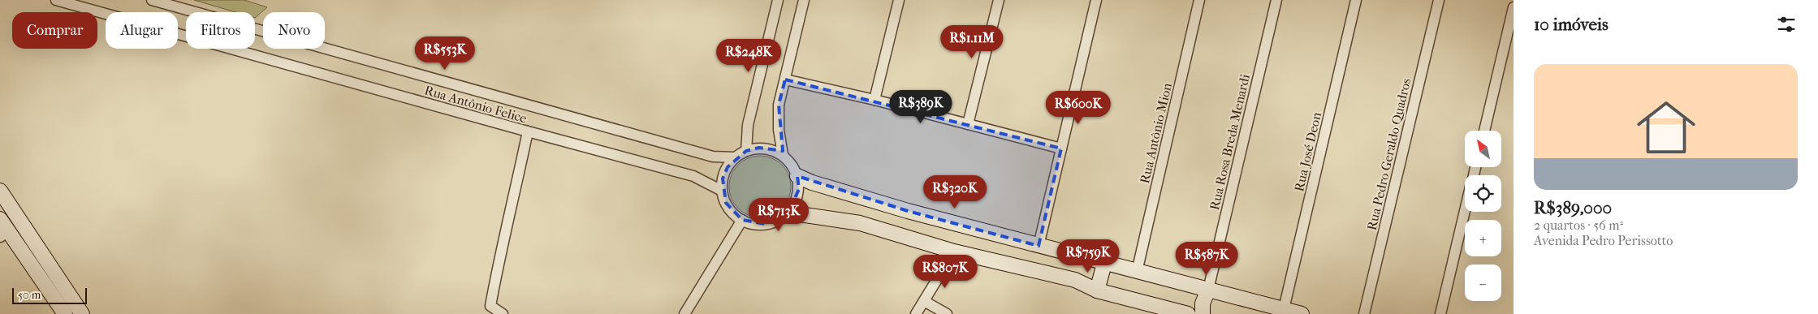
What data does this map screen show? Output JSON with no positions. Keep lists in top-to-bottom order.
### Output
{
  "streets": {
    "street": [
      "Rua Antônio Felice",
      "Rua Antônio Mion",
      "Rua Rosa Breda Menardi",
      "Rua José Deon",
      "Rua Pedro Geraldo Quadros"
    ]
  },
  "scale_bar": "50 m",
  "north": "top left",
  "page": {
    "heading": "10 imóveis",
    "chip": [
      "Comprar",
      "Alugar",
      "Filtros",
      "Novo"
    ],
    "price": [
      "R$1.11M",
      "R$553K",
      "R$248K",
      "R$389K",
      "R$600K",
      "R$320K",
      "R$713K",
      "R$759K",
      "R$587K",
      "R$807K"
    ],
    "list": [
      {
        "name": "R$389,000",
        "note": "2 quartos · 56 m² · Avenida Pedro Perissotto"
      }
    ],
    "map_buttons": ["+", "−"],
    "scale": "50 m"
  }
}
